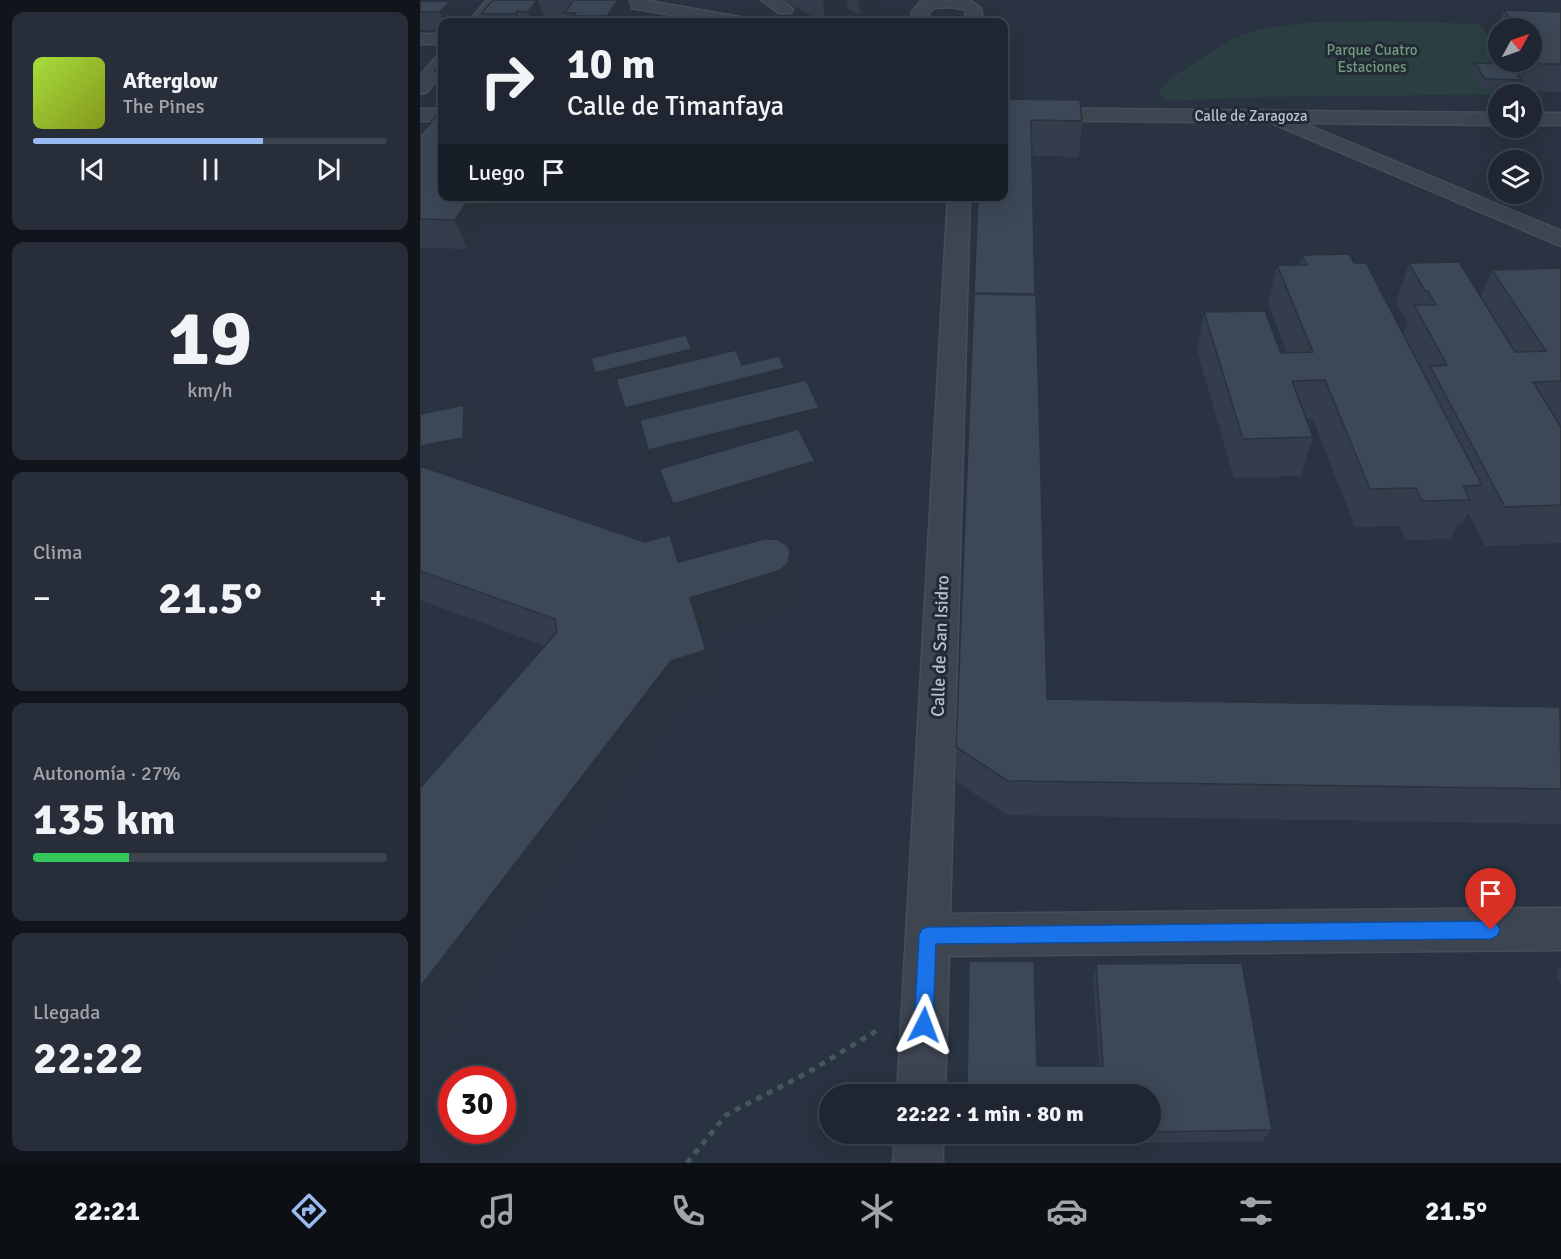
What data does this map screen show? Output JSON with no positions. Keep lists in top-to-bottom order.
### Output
{
  "streets": {
    "street": ["Calle de Zaragoza", "Calle de San Isidro"]
  },
  "parks": ["Parque Cuatro Estaciones"],
  "north": "top right",
  "page": {
    "turn": ["10 m", "Calle de Timanfaya"],
    "song": ["Afterglow", "The Pines"],
    "then": "Luego",
    "tile": [
      ["19", "km/h"],
      "Clima",
      ["Autonomía · 27%", "135 km"],
      ["Llegada", "22:22"]
    ],
    "heat": ["−", "21.5°", "+"],
    "limit": "30",
    "trip": "22:22 · 1 min · 80 m",
    "tabs": ["22:21", "21.5°"]
  }
}
